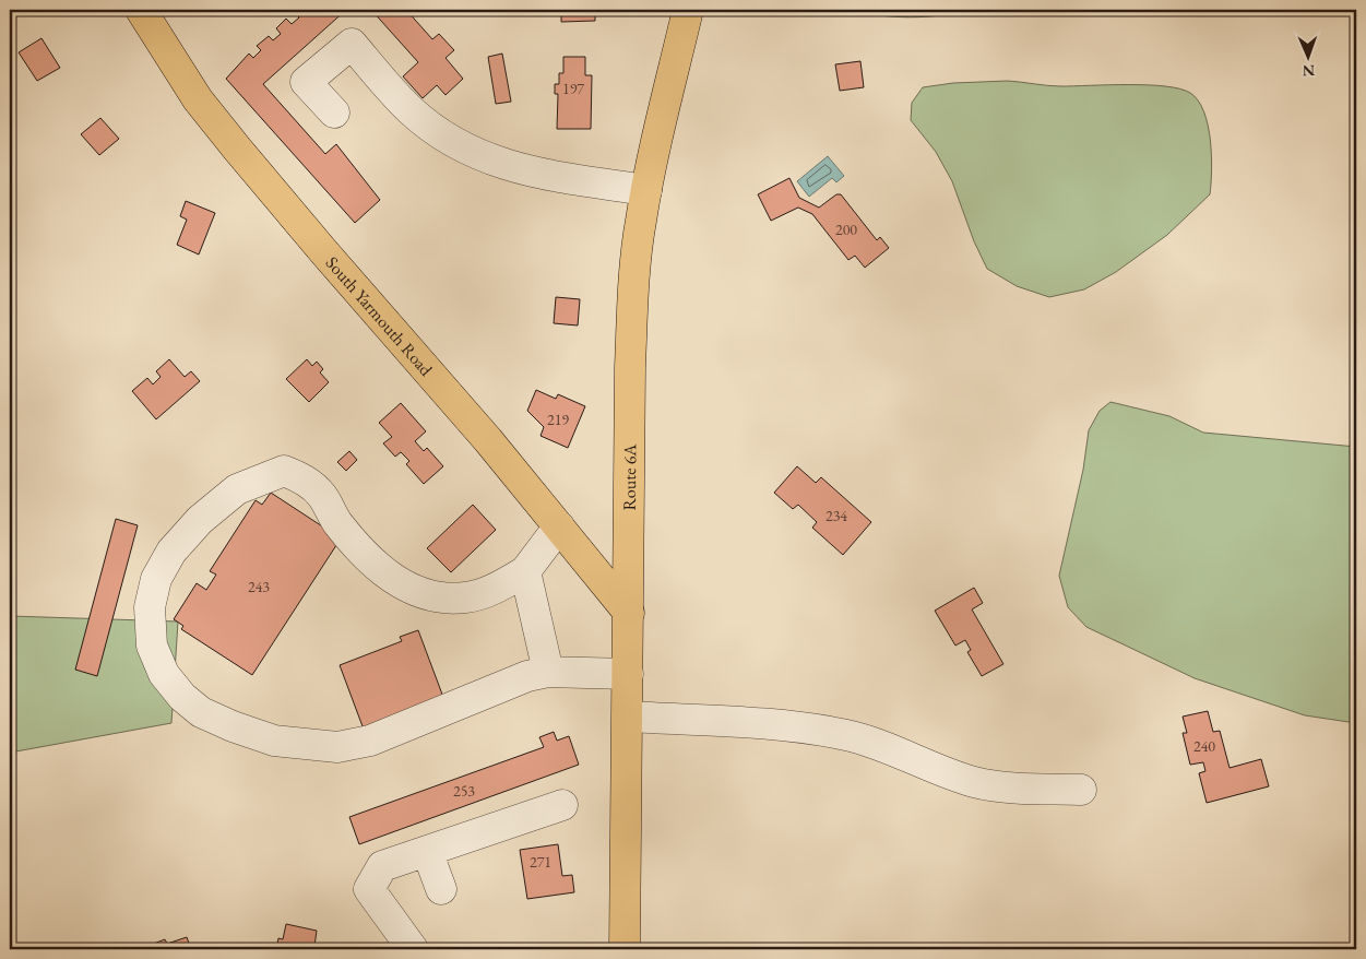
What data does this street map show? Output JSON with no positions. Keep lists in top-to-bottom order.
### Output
{
  "streets": {
    "main road": ["South Yarmouth Road", "Route 6A"]
  },
  "crossings": [
    ["South Yarmouth Road", "Route 6A"]
  ],
  "house_numbers": [
    "197",
    "200",
    "219",
    "234",
    "243",
    "240",
    "253",
    "271"
  ],
  "north": "bottom"
}
